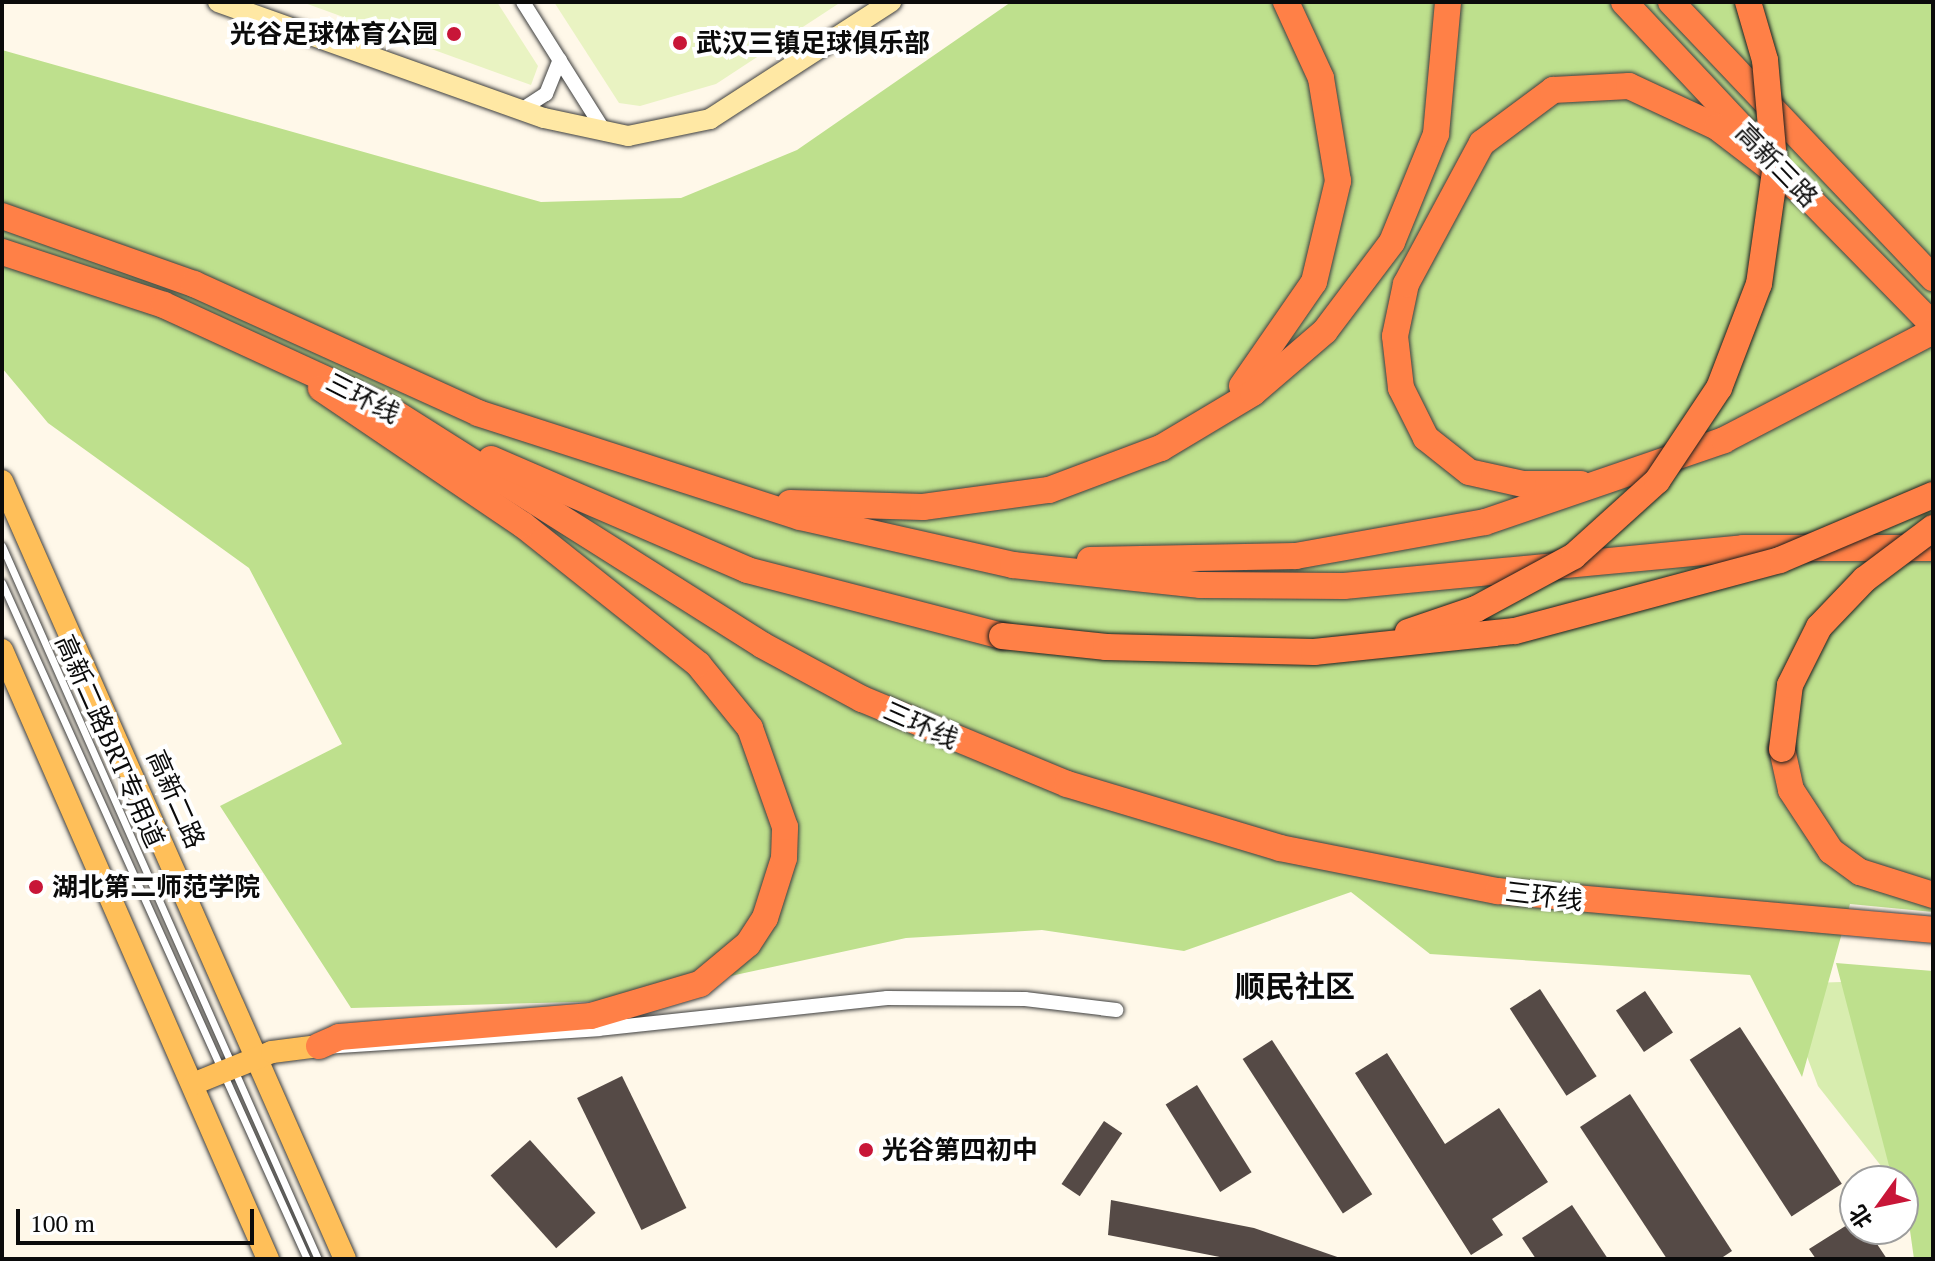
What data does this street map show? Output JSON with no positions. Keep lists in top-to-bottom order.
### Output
{
  "streets": {
    "highway": ["高新三路", "三环线"],
    "main road": ["高新二路"],
    "lane": ["高新二路BRT专用道"]
  },
  "districts": ["顺民社区"],
  "places": [
    "光谷足球体育公园",
    "武汉三镇足球俱乐部",
    "湖北第二师范学院",
    "光谷第四初中"
  ],
  "scale_bar": "100 m",
  "north": "bottom left"
}
